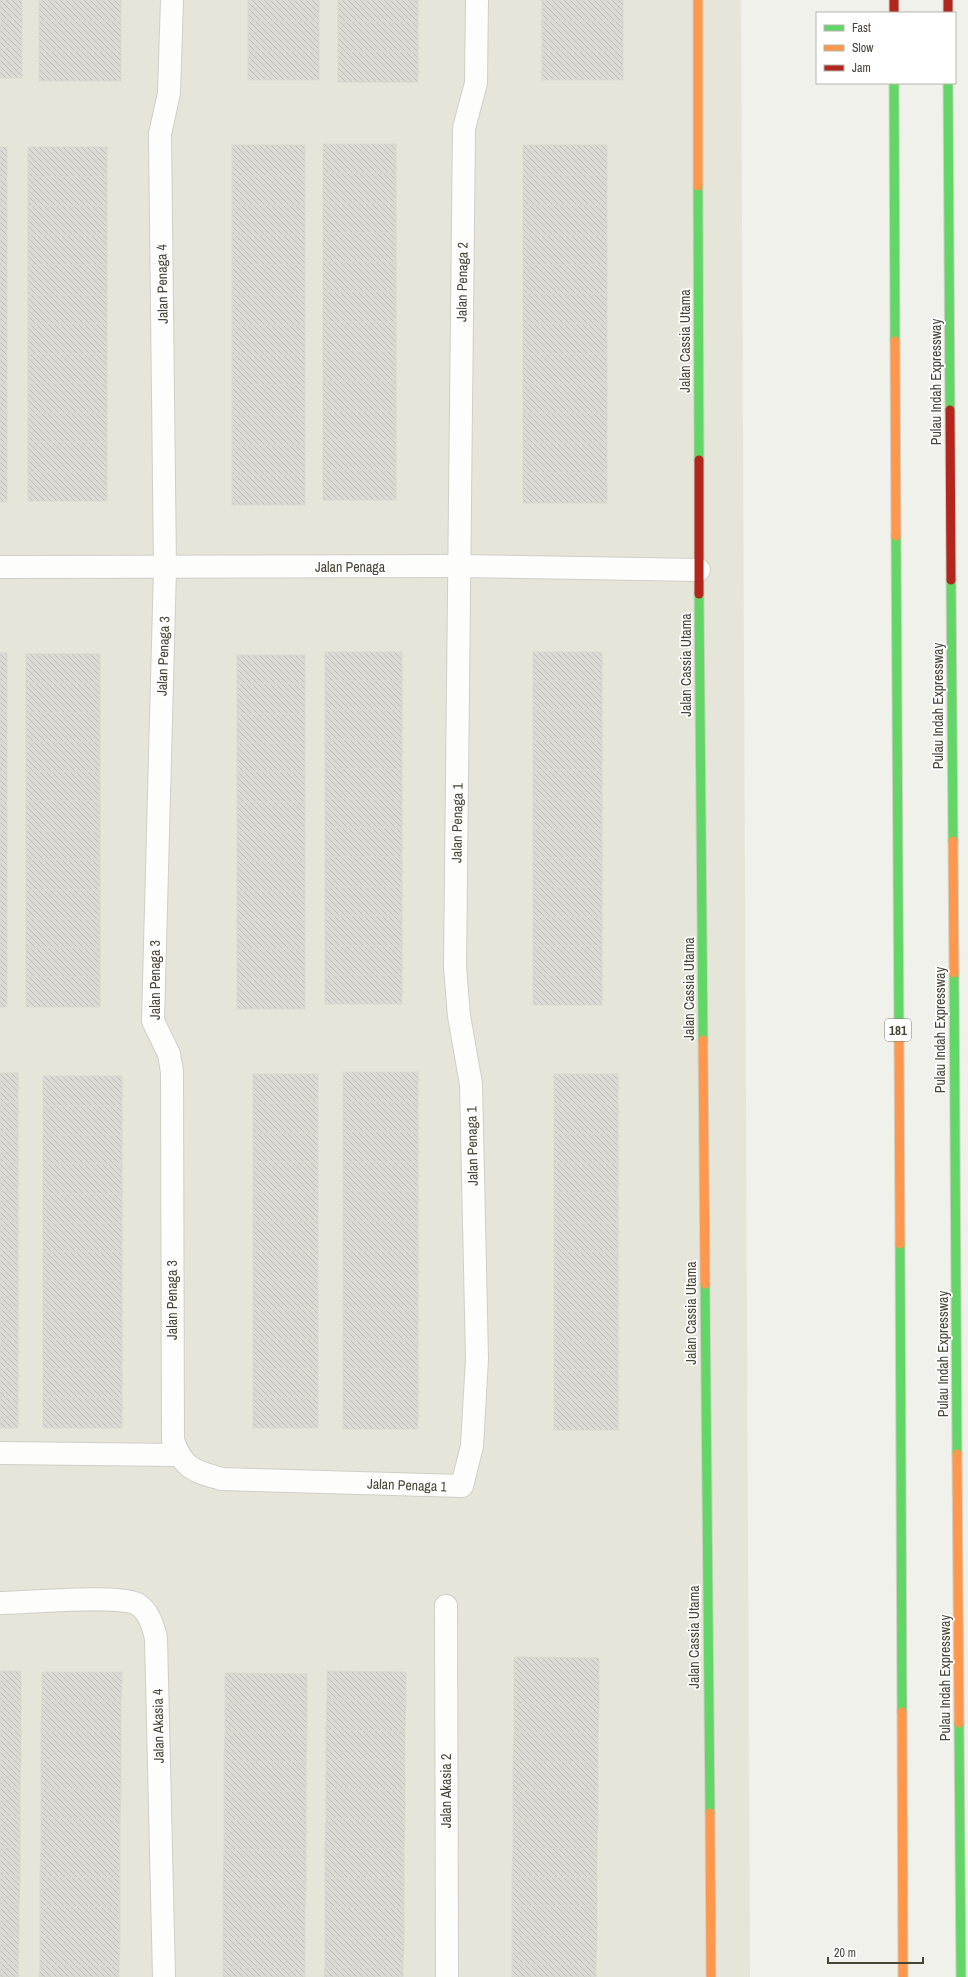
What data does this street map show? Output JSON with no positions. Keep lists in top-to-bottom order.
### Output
{
  "streets": {
    "main road": ["Jalan Cassia Utama", "Pulau Indah Expressway", "181"],
    "street": [
      "Jalan Penaga 2",
      "Jalan Penaga 4",
      "Jalan Penaga",
      "Jalan Penaga 3",
      "Jalan Penaga 1",
      "Jalan Akasia 4",
      "Jalan Akasia 2"
    ]
  },
  "crossings": [
    ["Jalan Penaga 2", "Jalan Penaga"],
    ["Jalan Penaga 2", "Jalan Penaga 1"],
    ["Jalan Penaga 4", "Jalan Penaga"],
    ["Jalan Penaga 4", "Jalan Penaga 3"],
    ["Jalan Cassia Utama", "Jalan Penaga"],
    ["Jalan Penaga", "Jalan Penaga 3"],
    ["Jalan Penaga", "Jalan Penaga 1"],
    ["Jalan Penaga 3", "Jalan Penaga 1"]
  ],
  "legend": ["Fast", "Slow", "Jam"],
  "scale_bar": "20 m"
}
